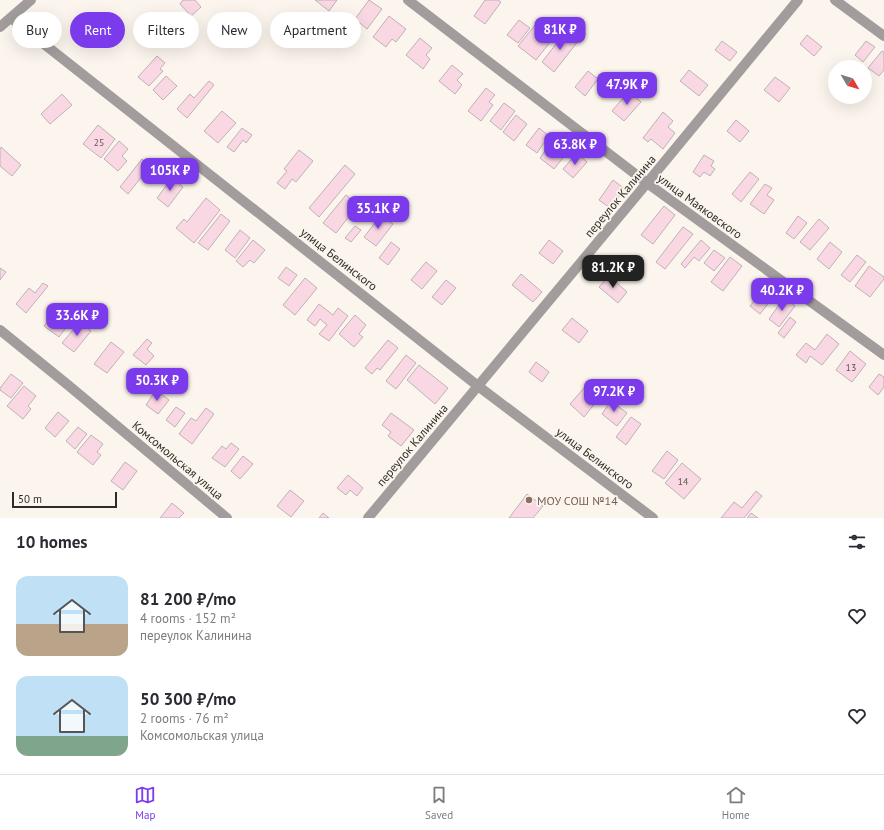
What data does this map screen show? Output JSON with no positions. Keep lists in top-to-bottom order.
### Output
{
  "streets": {
    "street": [
      "переулок Калинина",
      "улица Маяковского",
      "улица Белинского",
      "Комсомольская улица"
    ]
  },
  "crossings": [
    ["переулок Калинина", "улица Маяковского"],
    ["переулок Калинина", "улица Белинского"]
  ],
  "places": ["МОУ СОШ №14"],
  "house_numbers": ["25", "13", "14"],
  "scale_bar": "50 m",
  "north": "bottom right",
  "page": {
    "chip": [
      "Buy",
      "Rent",
      "Filters",
      "New",
      "Apartment"
    ],
    "price": [
      "81K ₽",
      "47.9K ₽",
      "63.8K ₽",
      "105K ₽",
      "35.1K ₽",
      "81.2K ₽",
      "40.2K ₽",
      "33.6K ₽",
      "50.3K ₽",
      "97.2K ₽"
    ],
    "scale": "50 m",
    "heading": "10 homes",
    "list": [
      {
        "name": "81 200 ₽/mo",
        "note": "4 rooms · 152 m² · переулок Калинина"
      },
      {
        "name": "50 300 ₽/mo",
        "note": "2 rooms · 76 m² · Комсомольская улица"
      }
    ],
    "tabs": ["Map", "Saved", "Home"]
  }
}
